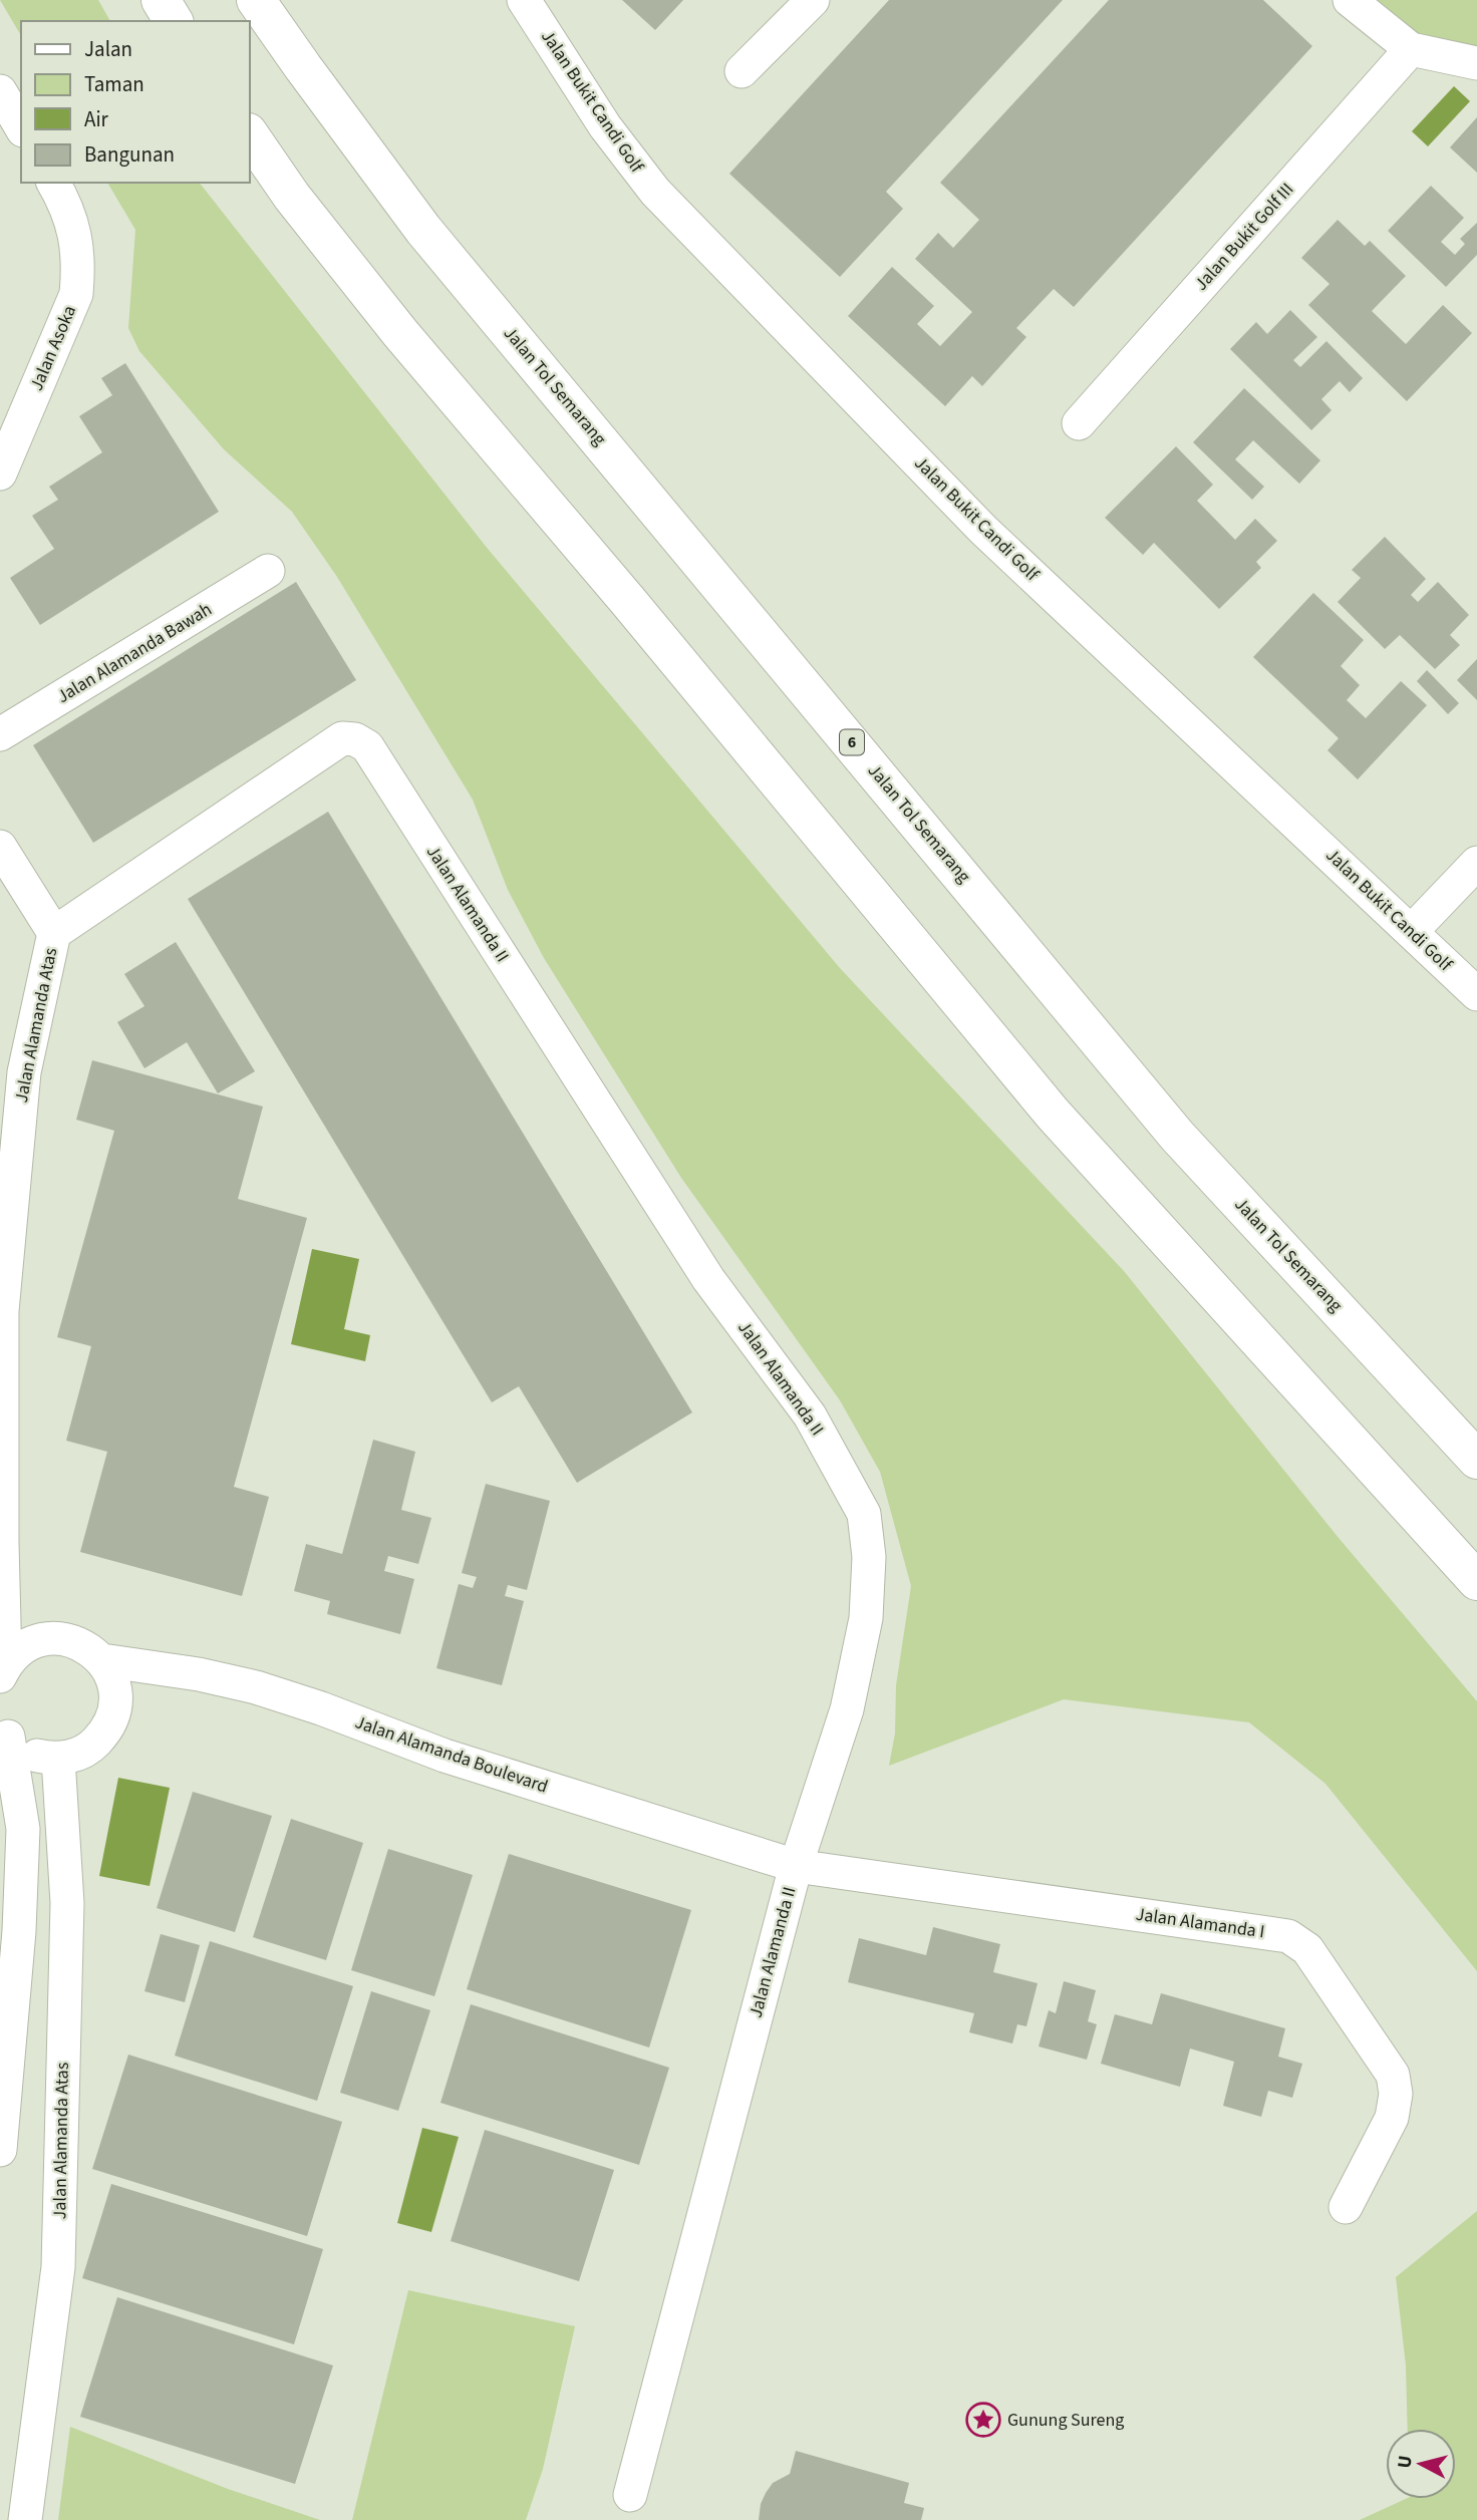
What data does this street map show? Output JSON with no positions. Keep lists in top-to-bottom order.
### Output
{
  "streets": {
    "highway": ["Jalan Tol Semarang", "6"],
    "street": [
      "Jalan Bukit Candi Golf",
      "Jalan Bukit Golf III",
      "Jalan Asoka",
      "Jalan Alamanda Bawah",
      "Jalan Alamanda II",
      "Jalan Alamanda Atas",
      "Jalan Alamanda Boulevard",
      "Jalan Alamanda I"
    ]
  },
  "crossings": [
    ["Jalan Alamanda II", "Jalan Alamanda Atas"],
    ["Jalan Alamanda II", "Jalan Alamanda Boulevard"],
    ["Jalan Alamanda II", "Jalan Alamanda I"],
    ["Jalan Alamanda Atas", "Jalan Alamanda Boulevard"],
    ["Jalan Alamanda Boulevard", "Jalan Alamanda I"]
  ],
  "places": {
    "place": ["Gunung Sureng"]
  },
  "legend": [
    "Jalan",
    "Taman",
    "Air",
    "Bangunan"
  ],
  "north": "left"
}
